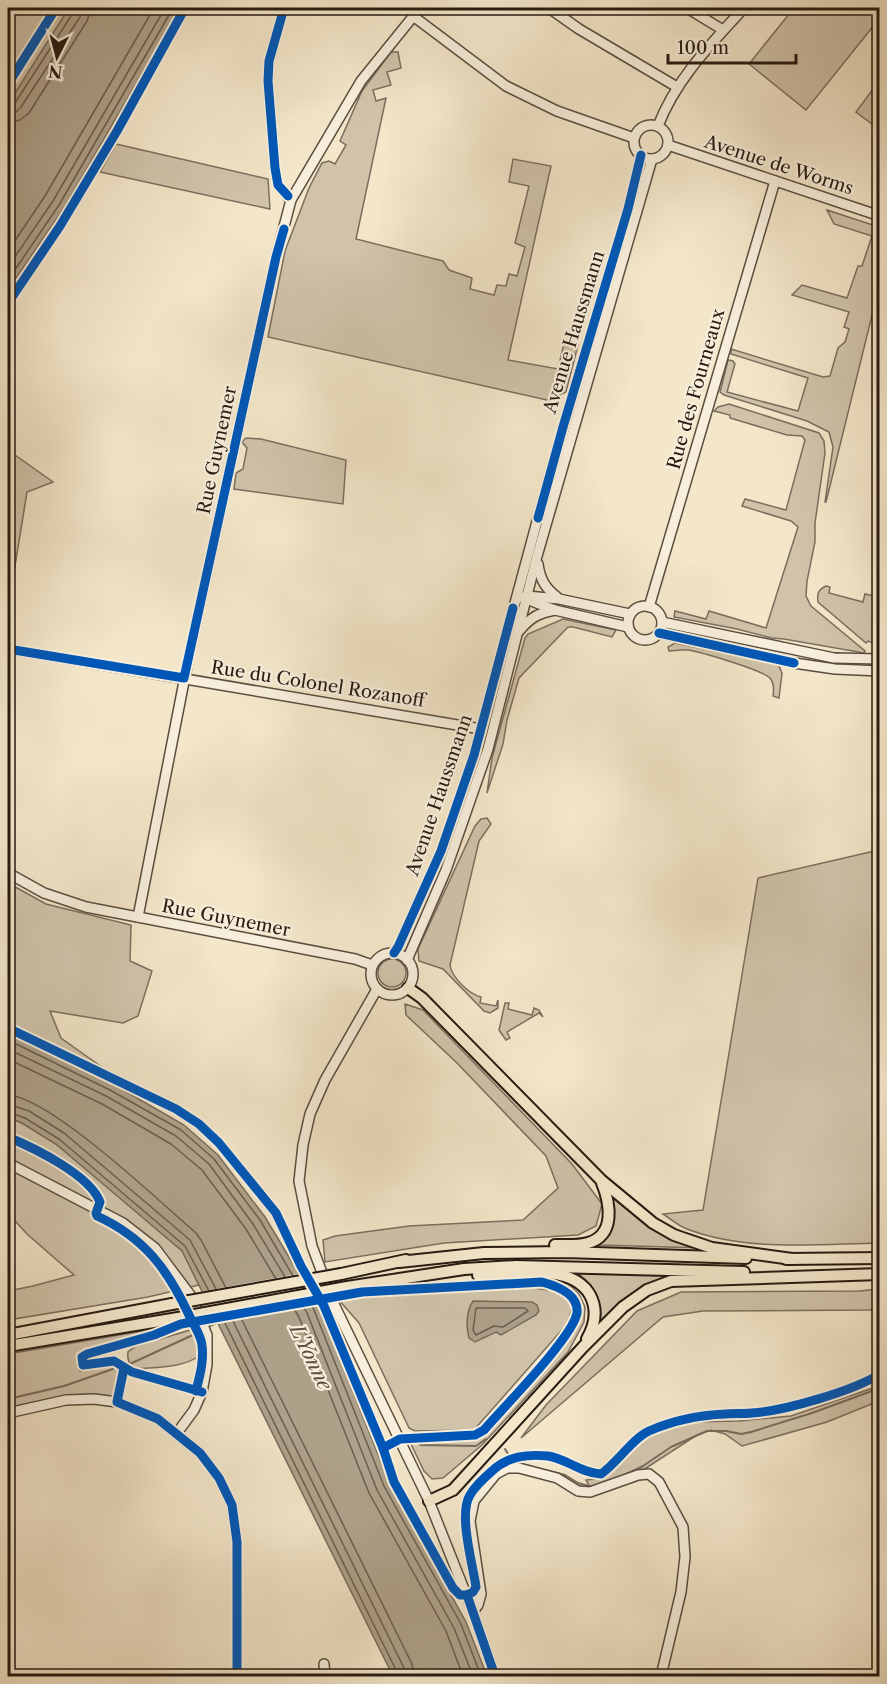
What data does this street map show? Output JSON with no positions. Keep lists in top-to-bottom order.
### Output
{
  "streets": {
    "street": [
      "Avenue de Worms",
      "Avenue Haussmann",
      "Rue des Fourneaux",
      "Rue Guynemer",
      "Rue du Colonel Rozanoff"
    ]
  },
  "crossings": [
    ["Avenue de Worms", "Avenue Haussmann"],
    ["Avenue de Worms", "Rue des Fourneaux"],
    ["Avenue Haussmann", "Rue Guynemer"],
    ["Avenue Haussmann", "Rue du Colonel Rozanoff"],
    ["Rue Guynemer", "Rue du Colonel Rozanoff"]
  ],
  "water": ["L'Yonne"],
  "scale_bar": "100 m",
  "north": "bottom"
}
